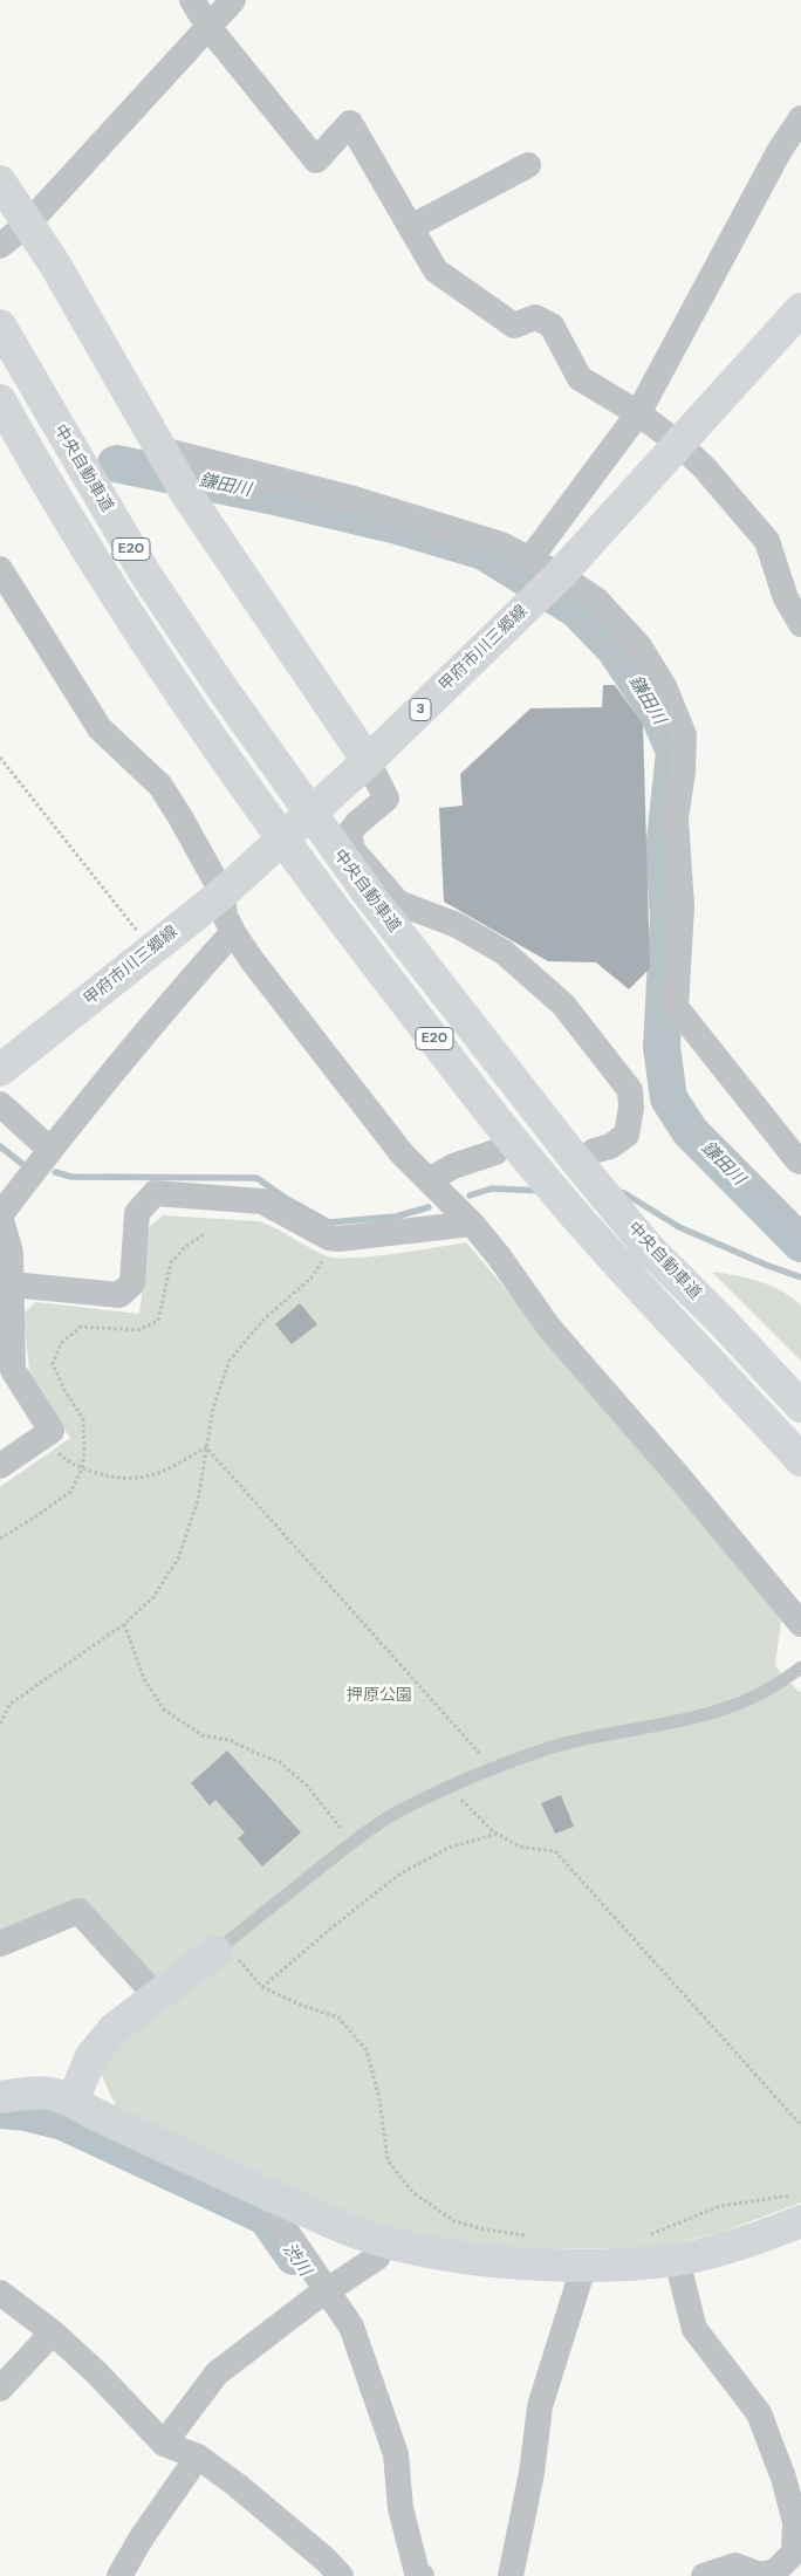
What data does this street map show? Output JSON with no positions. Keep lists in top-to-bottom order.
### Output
{
  "streets": {
    "main road": [
      "中央自動車道",
      "E20",
      "甲府市川三郷線",
      "3"
    ]
  },
  "water": ["鎌田川", "渋川"],
  "parks": ["押原公園"]
}
